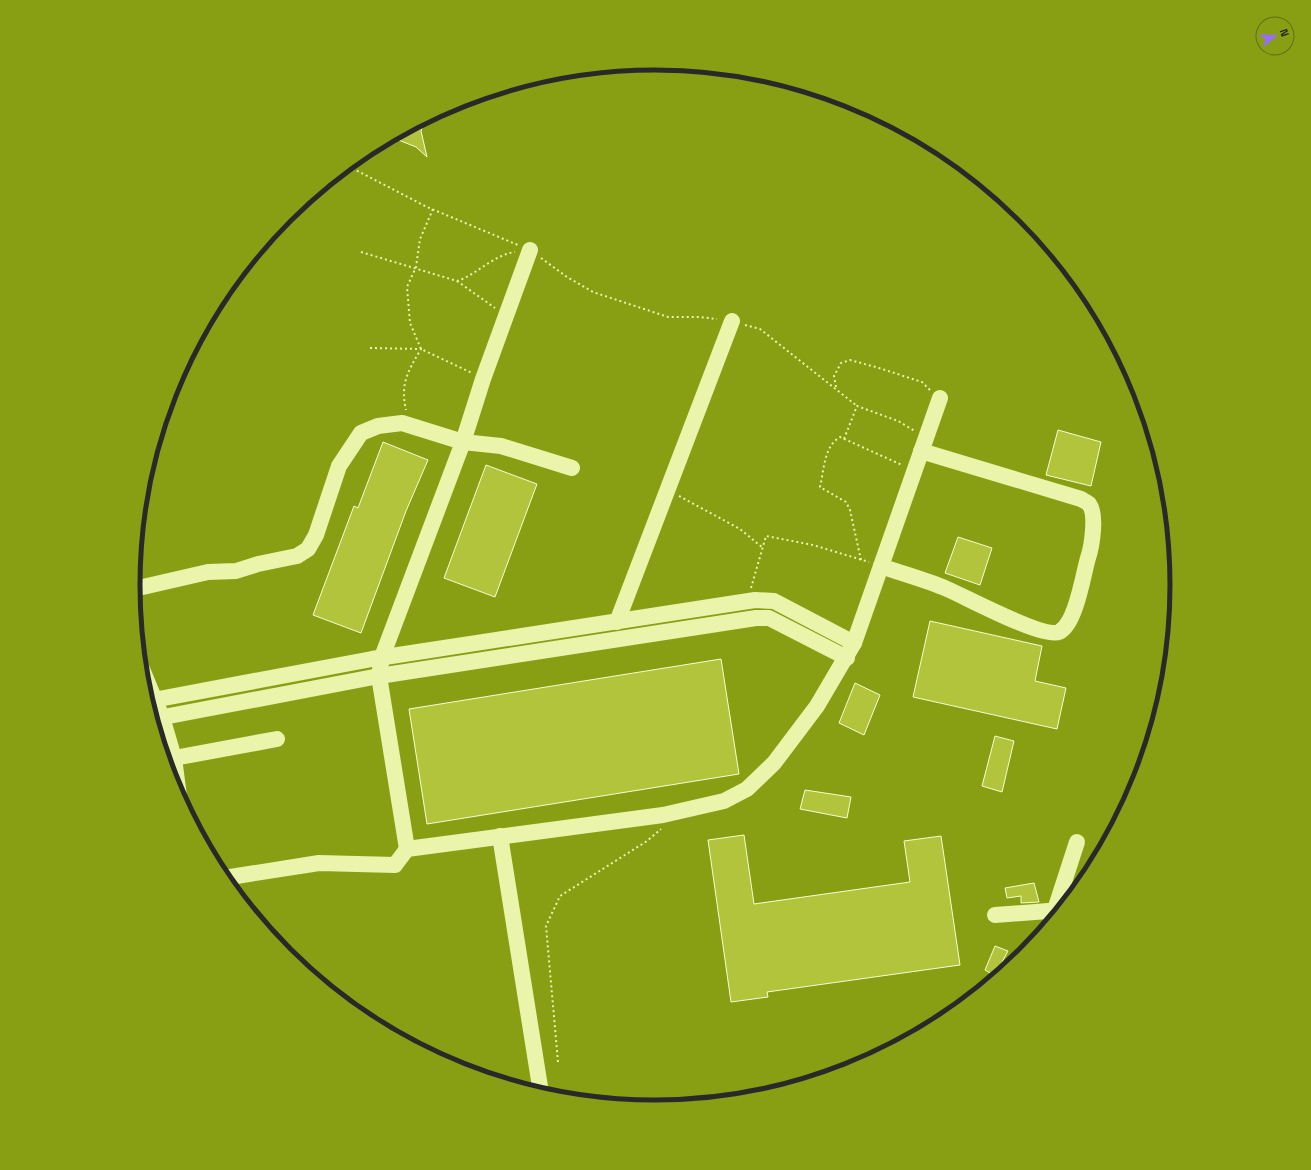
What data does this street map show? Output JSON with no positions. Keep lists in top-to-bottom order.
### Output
{
  "north": "right"
}
